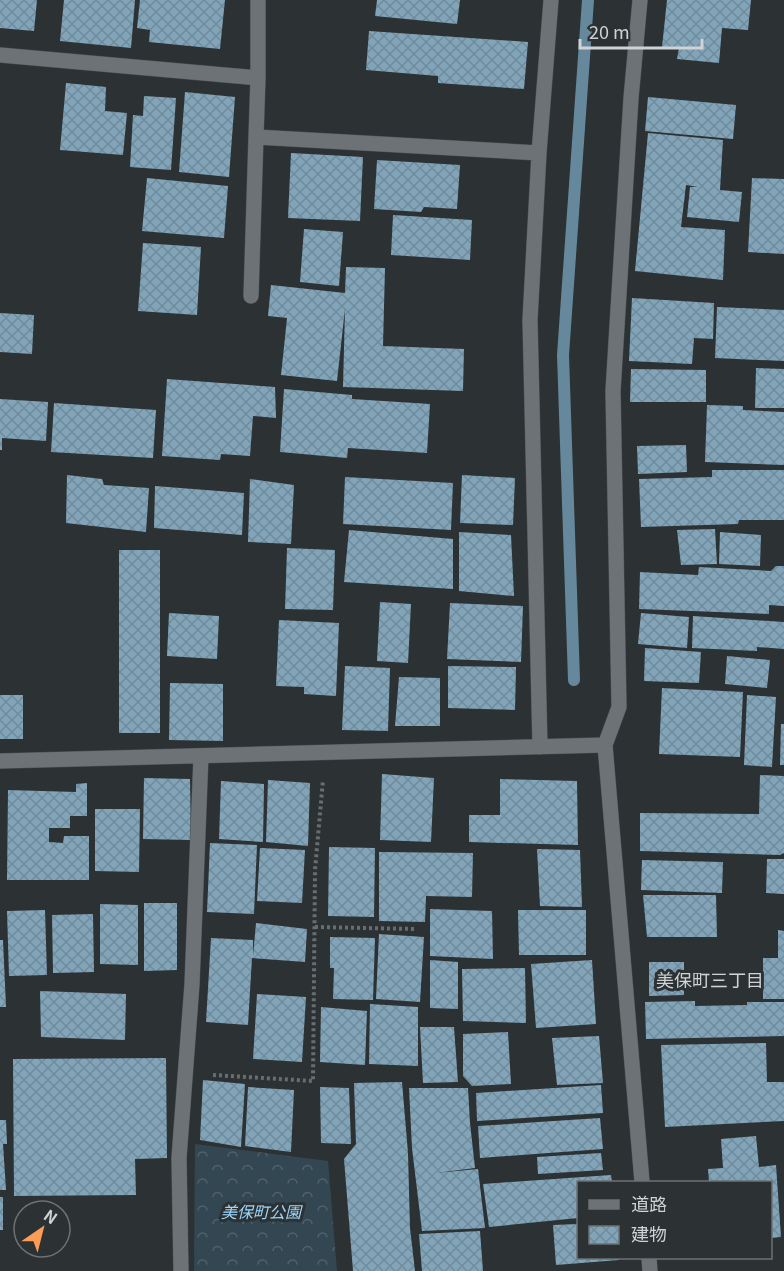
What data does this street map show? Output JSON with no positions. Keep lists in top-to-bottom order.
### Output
{
  "districts": ["美保町三丁目"],
  "parks": ["美保町公園"],
  "legend": ["道路", "建物"],
  "scale_bar": "20 m",
  "north": "top right"
}
